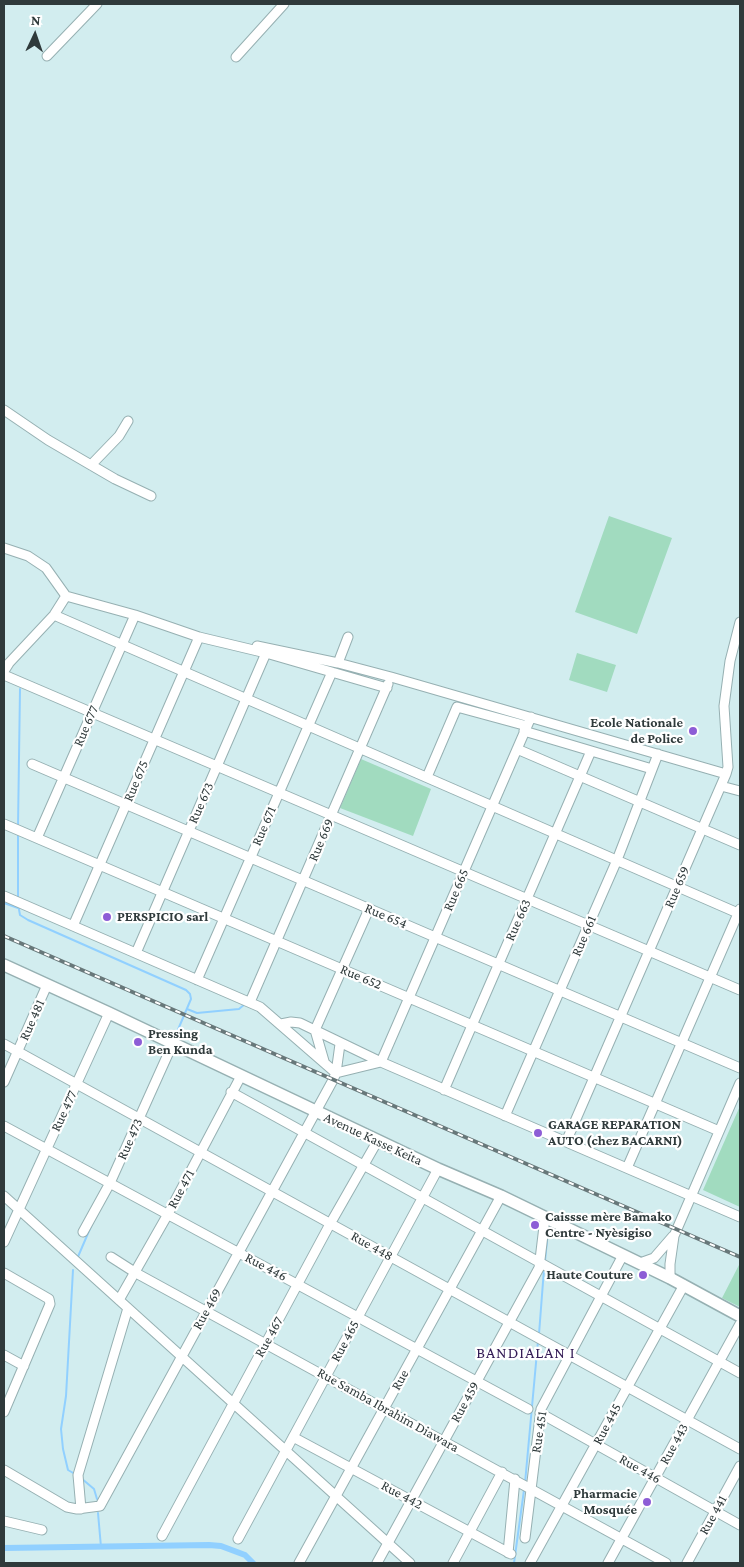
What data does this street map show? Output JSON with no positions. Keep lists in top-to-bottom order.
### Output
{
  "streets": {
    "main road": ["Avenue Kasse Keita"],
    "street": [
      "Rue 677",
      "Rue 675",
      "Rue 673",
      "Rue 671",
      "Rue 669",
      "Rue 659",
      "Rue 665",
      "Rue 654",
      "Rue 663",
      "Rue 661",
      "Rue 652",
      "Rue 481",
      "Rue 477",
      "Rue 473",
      "Rue 471",
      "Rue 448",
      "Rue 446",
      "Rue 469",
      "Rue 467",
      "Rue 465",
      "Rue",
      "Rue 459",
      "Rue Samba Ibrahim Diawara",
      "Rue 445",
      "Rue 451",
      "Rue 443",
      "Rue 442",
      "Rue 441"
    ]
  },
  "crossings": [
    ["Rue 677", "Rue 654"],
    ["Rue 677", "Rue 652"],
    ["Rue 675", "Rue 654"],
    ["Rue 675", "Rue 652"],
    ["Rue 673", "Rue 654"],
    ["Rue 673", "Rue 652"],
    ["Rue 671", "Rue 654"],
    ["Rue 671", "Rue 652"],
    ["Rue 669", "Rue 654"],
    ["Rue 669", "Rue 652"],
    ["Rue 659", "Rue 654"],
    ["Rue 659", "Rue 652"],
    ["Rue 665", "Rue 654"],
    ["Rue 665", "Rue 652"],
    ["Rue 654", "Rue 663"],
    ["Rue 654", "Rue 661"],
    ["Rue 663", "Rue 652"],
    ["Rue 661", "Rue 652"],
    ["Rue 481", "Avenue Kasse Keita"],
    ["Rue 481", "Rue 448"],
    ["Rue 477", "Avenue Kasse Keita"],
    ["Rue 477", "Rue 448"],
    ["Rue 477", "Rue 446"],
    ["Rue 473", "Avenue Kasse Keita"],
    ["Rue 473", "Rue 448"],
    ["Rue 473", "Rue 446"],
    ["Avenue Kasse Keita", "Rue 471"],
    ["Avenue Kasse Keita", "Rue 469"],
    ["Avenue Kasse Keita", "Rue 467"],
    ["Avenue Kasse Keita", "Rue 465"],
    ["Avenue Kasse Keita", "Rue"],
    ["Avenue Kasse Keita", "Rue 445"],
    ["Avenue Kasse Keita", "Rue 451"],
    ["Rue 471", "Rue 448"],
    ["Rue 471", "Rue 446"],
    ["Rue 471", "Rue Samba Ibrahim Diawara"],
    ["Rue 448", "Rue 469"],
    ["Rue 448", "Rue 467"],
    ["Rue 448", "Rue 465"],
    ["Rue 448", "Rue"],
    ["Rue 448", "Rue 459"],
    ["Rue 448", "Rue 445"],
    ["Rue 448", "Rue 451"],
    ["Rue 448", "Rue 443"],
    ["Rue 446", "Rue 469"],
    ["Rue 446", "Rue 467"],
    ["Rue 446", "Rue 465"],
    ["Rue 446", "Rue"],
    ["Rue 446", "Rue 459"],
    ["Rue 446", "Rue 445"],
    ["Rue 446", "Rue 451"],
    ["Rue 446", "Rue 443"],
    ["Rue 446", "Rue 441"],
    ["Rue 469", "Rue Samba Ibrahim Diawara"],
    ["Rue 467", "Rue Samba Ibrahim Diawara"],
    ["Rue 465", "Rue Samba Ibrahim Diawara"],
    ["Rue 465", "Rue 442"],
    ["Rue", "Rue Samba Ibrahim Diawara"],
    ["Rue", "Rue 442"],
    ["Rue 459", "Rue Samba Ibrahim Diawara"],
    ["Rue 459", "Rue 442"],
    ["Rue Samba Ibrahim Diawara", "Rue 445"],
    ["Rue Samba Ibrahim Diawara", "Rue 451"],
    ["Rue Samba Ibrahim Diawara", "Rue 443"],
    ["Rue Samba Ibrahim Diawara", "Rue 442"]
  ],
  "districts": ["BANDIALAN I"],
  "places": [
    "Ecole Nationale de Police",
    "PERSPICIO sarl",
    "Pressing Ben Kunda",
    "GARAGE REPARATION AUTO (chez BACARNI)",
    "Caissse mère Bamako Centre - Nyèsigiso",
    "Haute Couture",
    "Pharmacie Mosquée"
  ],
  "north": "top"
}
